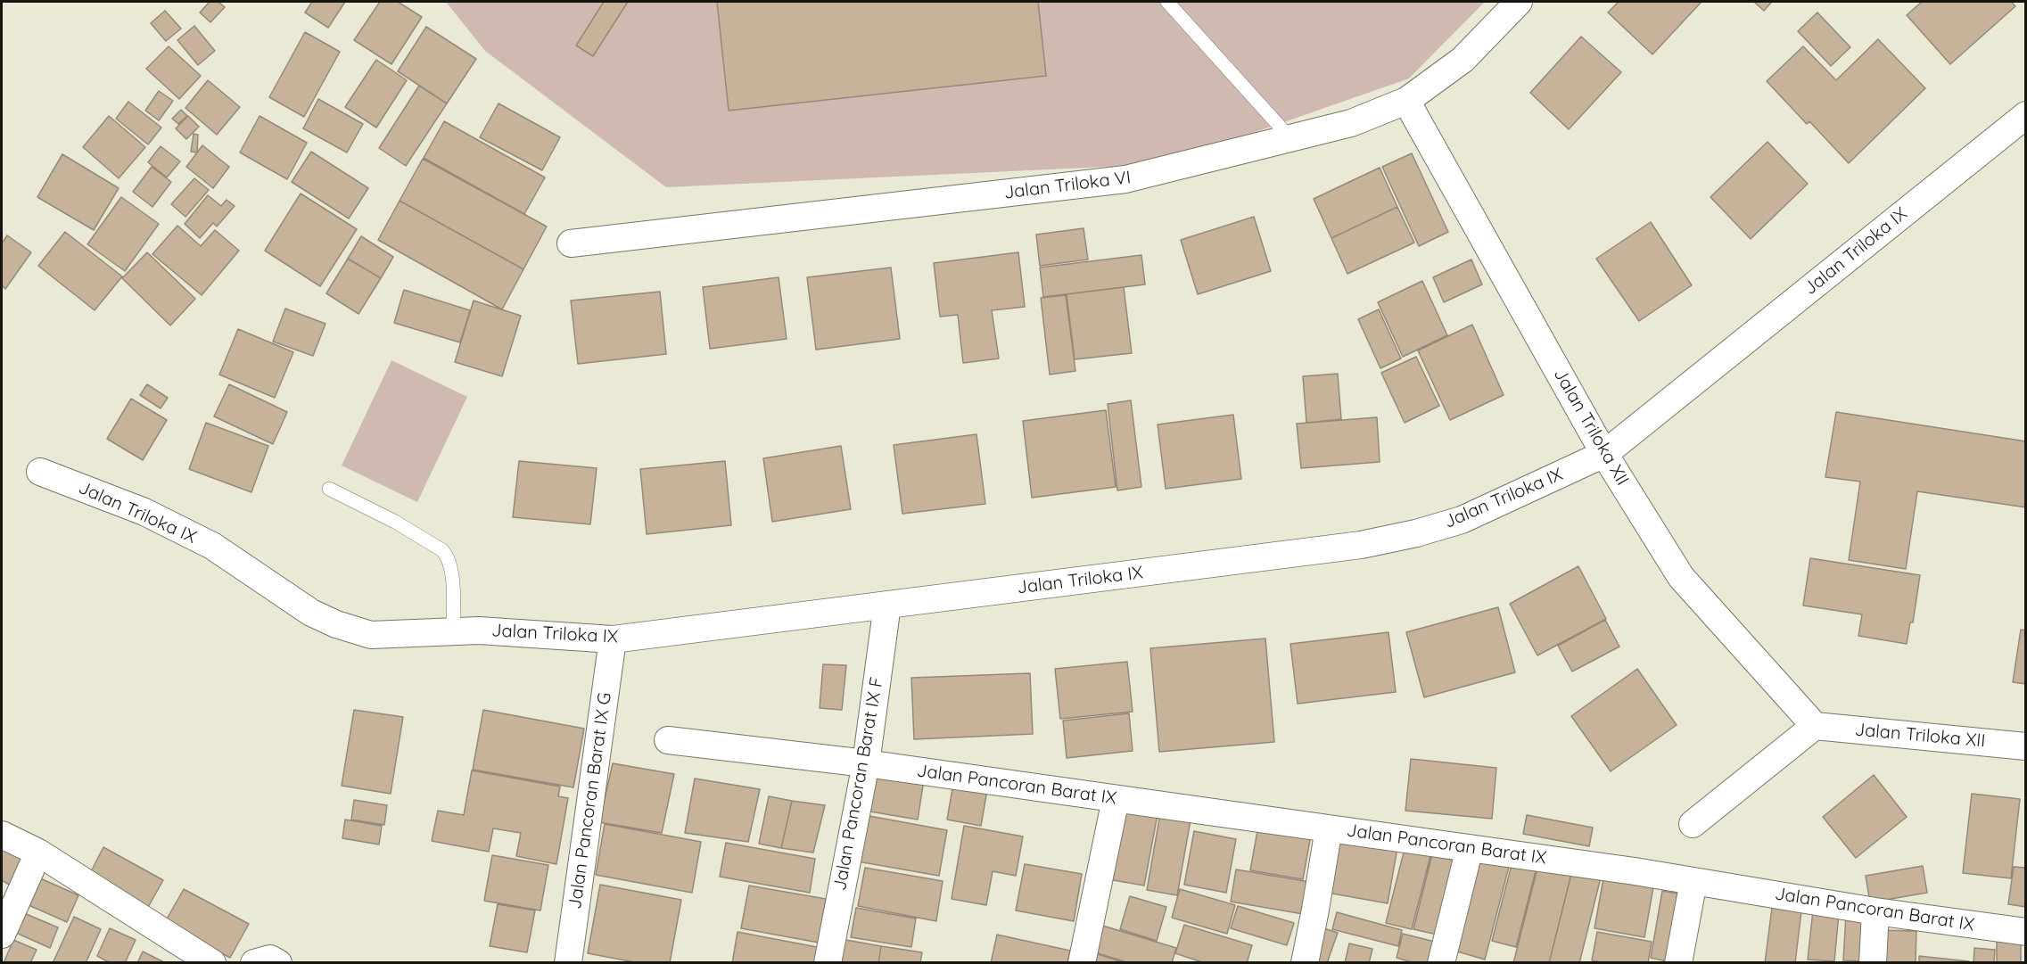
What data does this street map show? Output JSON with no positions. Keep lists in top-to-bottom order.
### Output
{
  "streets": {
    "street": [
      "Jalan Triloka VI",
      "Jalan Triloka IX",
      "Jalan Triloka XII",
      "Jalan Pancoran Barat IX F",
      "Jalan Pancoran Barat IX",
      "Jalan Pancoran Barat IX G"
    ]
  },
  "crossings": [
    ["Jalan Triloka VI", "Jalan Triloka XII"],
    ["Jalan Triloka IX", "Jalan Triloka XII"],
    ["Jalan Triloka IX", "Jalan Pancoran Barat IX F"],
    ["Jalan Triloka IX", "Jalan Pancoran Barat IX G"],
    ["Jalan Pancoran Barat IX F", "Jalan Pancoran Barat IX"]
  ]
}
